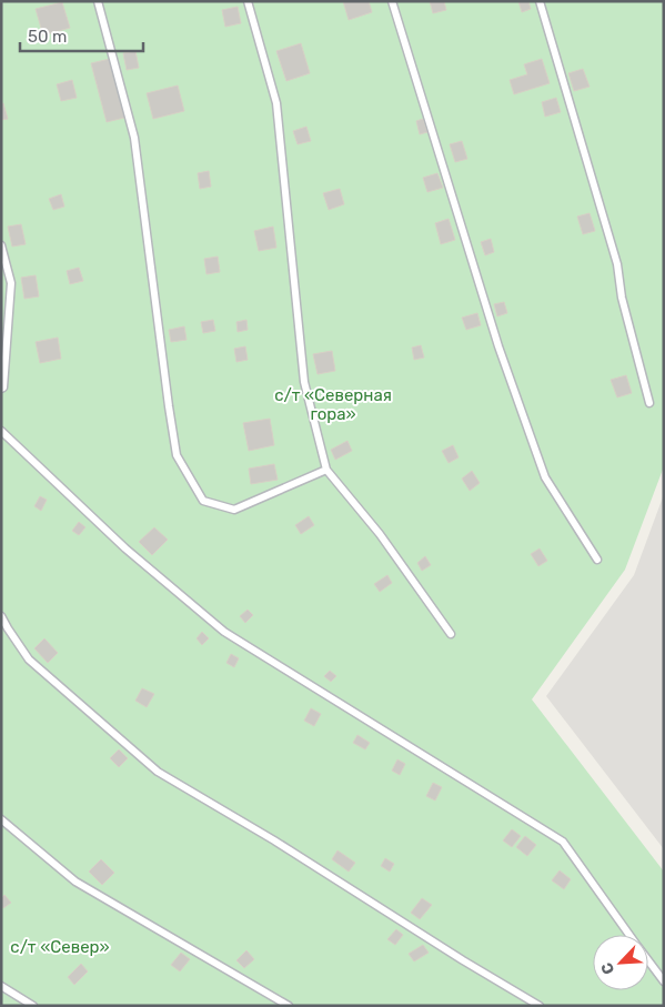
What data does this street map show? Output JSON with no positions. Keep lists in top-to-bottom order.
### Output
{
  "parks": ["с/т «Северная гора»", "с/т «Север»"],
  "scale_bar": "50 m",
  "north": "bottom left"
}
